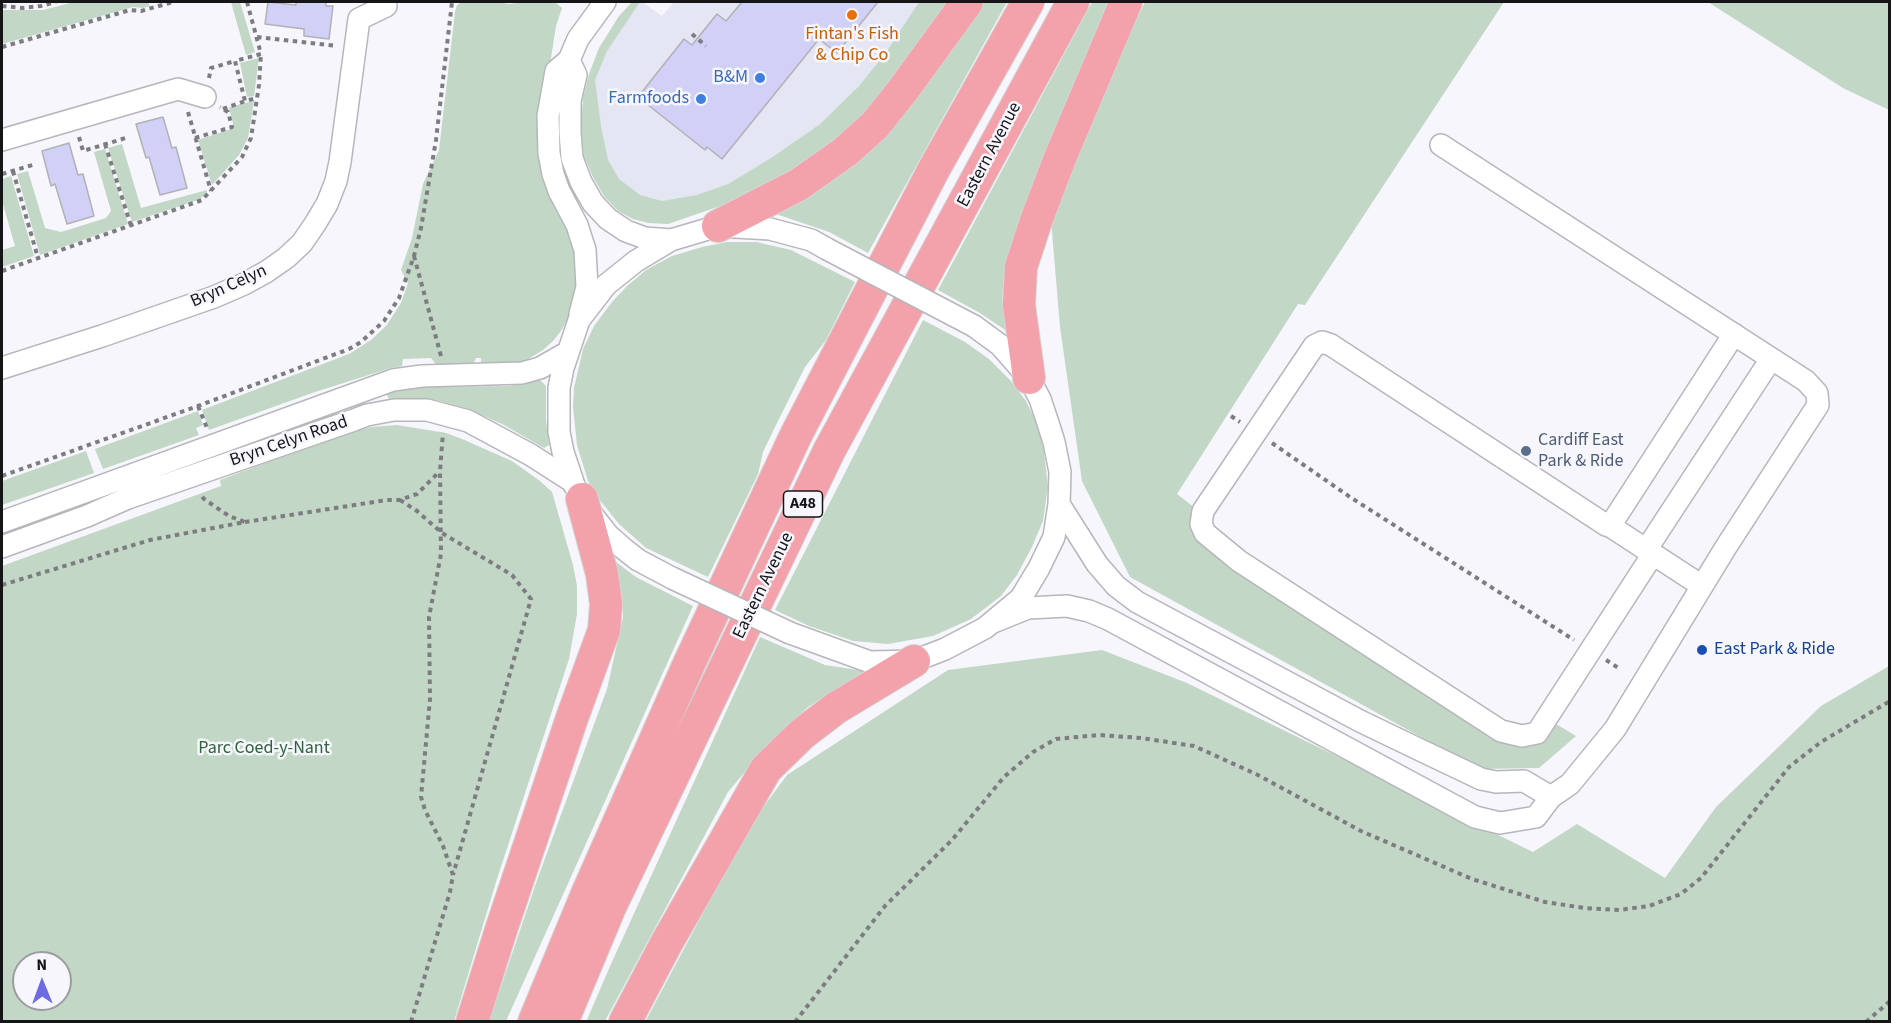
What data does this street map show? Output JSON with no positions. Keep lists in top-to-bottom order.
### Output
{
  "streets": {
    "highway": ["Eastern Avenue", "A48"],
    "street": ["Bryn Celyn", "Bryn Celyn Road"]
  },
  "parks": ["Parc Coed-y-Nant"],
  "places": [
    "Fintan's Fish & Chip Co",
    "B&M",
    "Farmfoods",
    "Cardiff East Park & Ride",
    "East Park & Ride"
  ],
  "north": "top"
}
